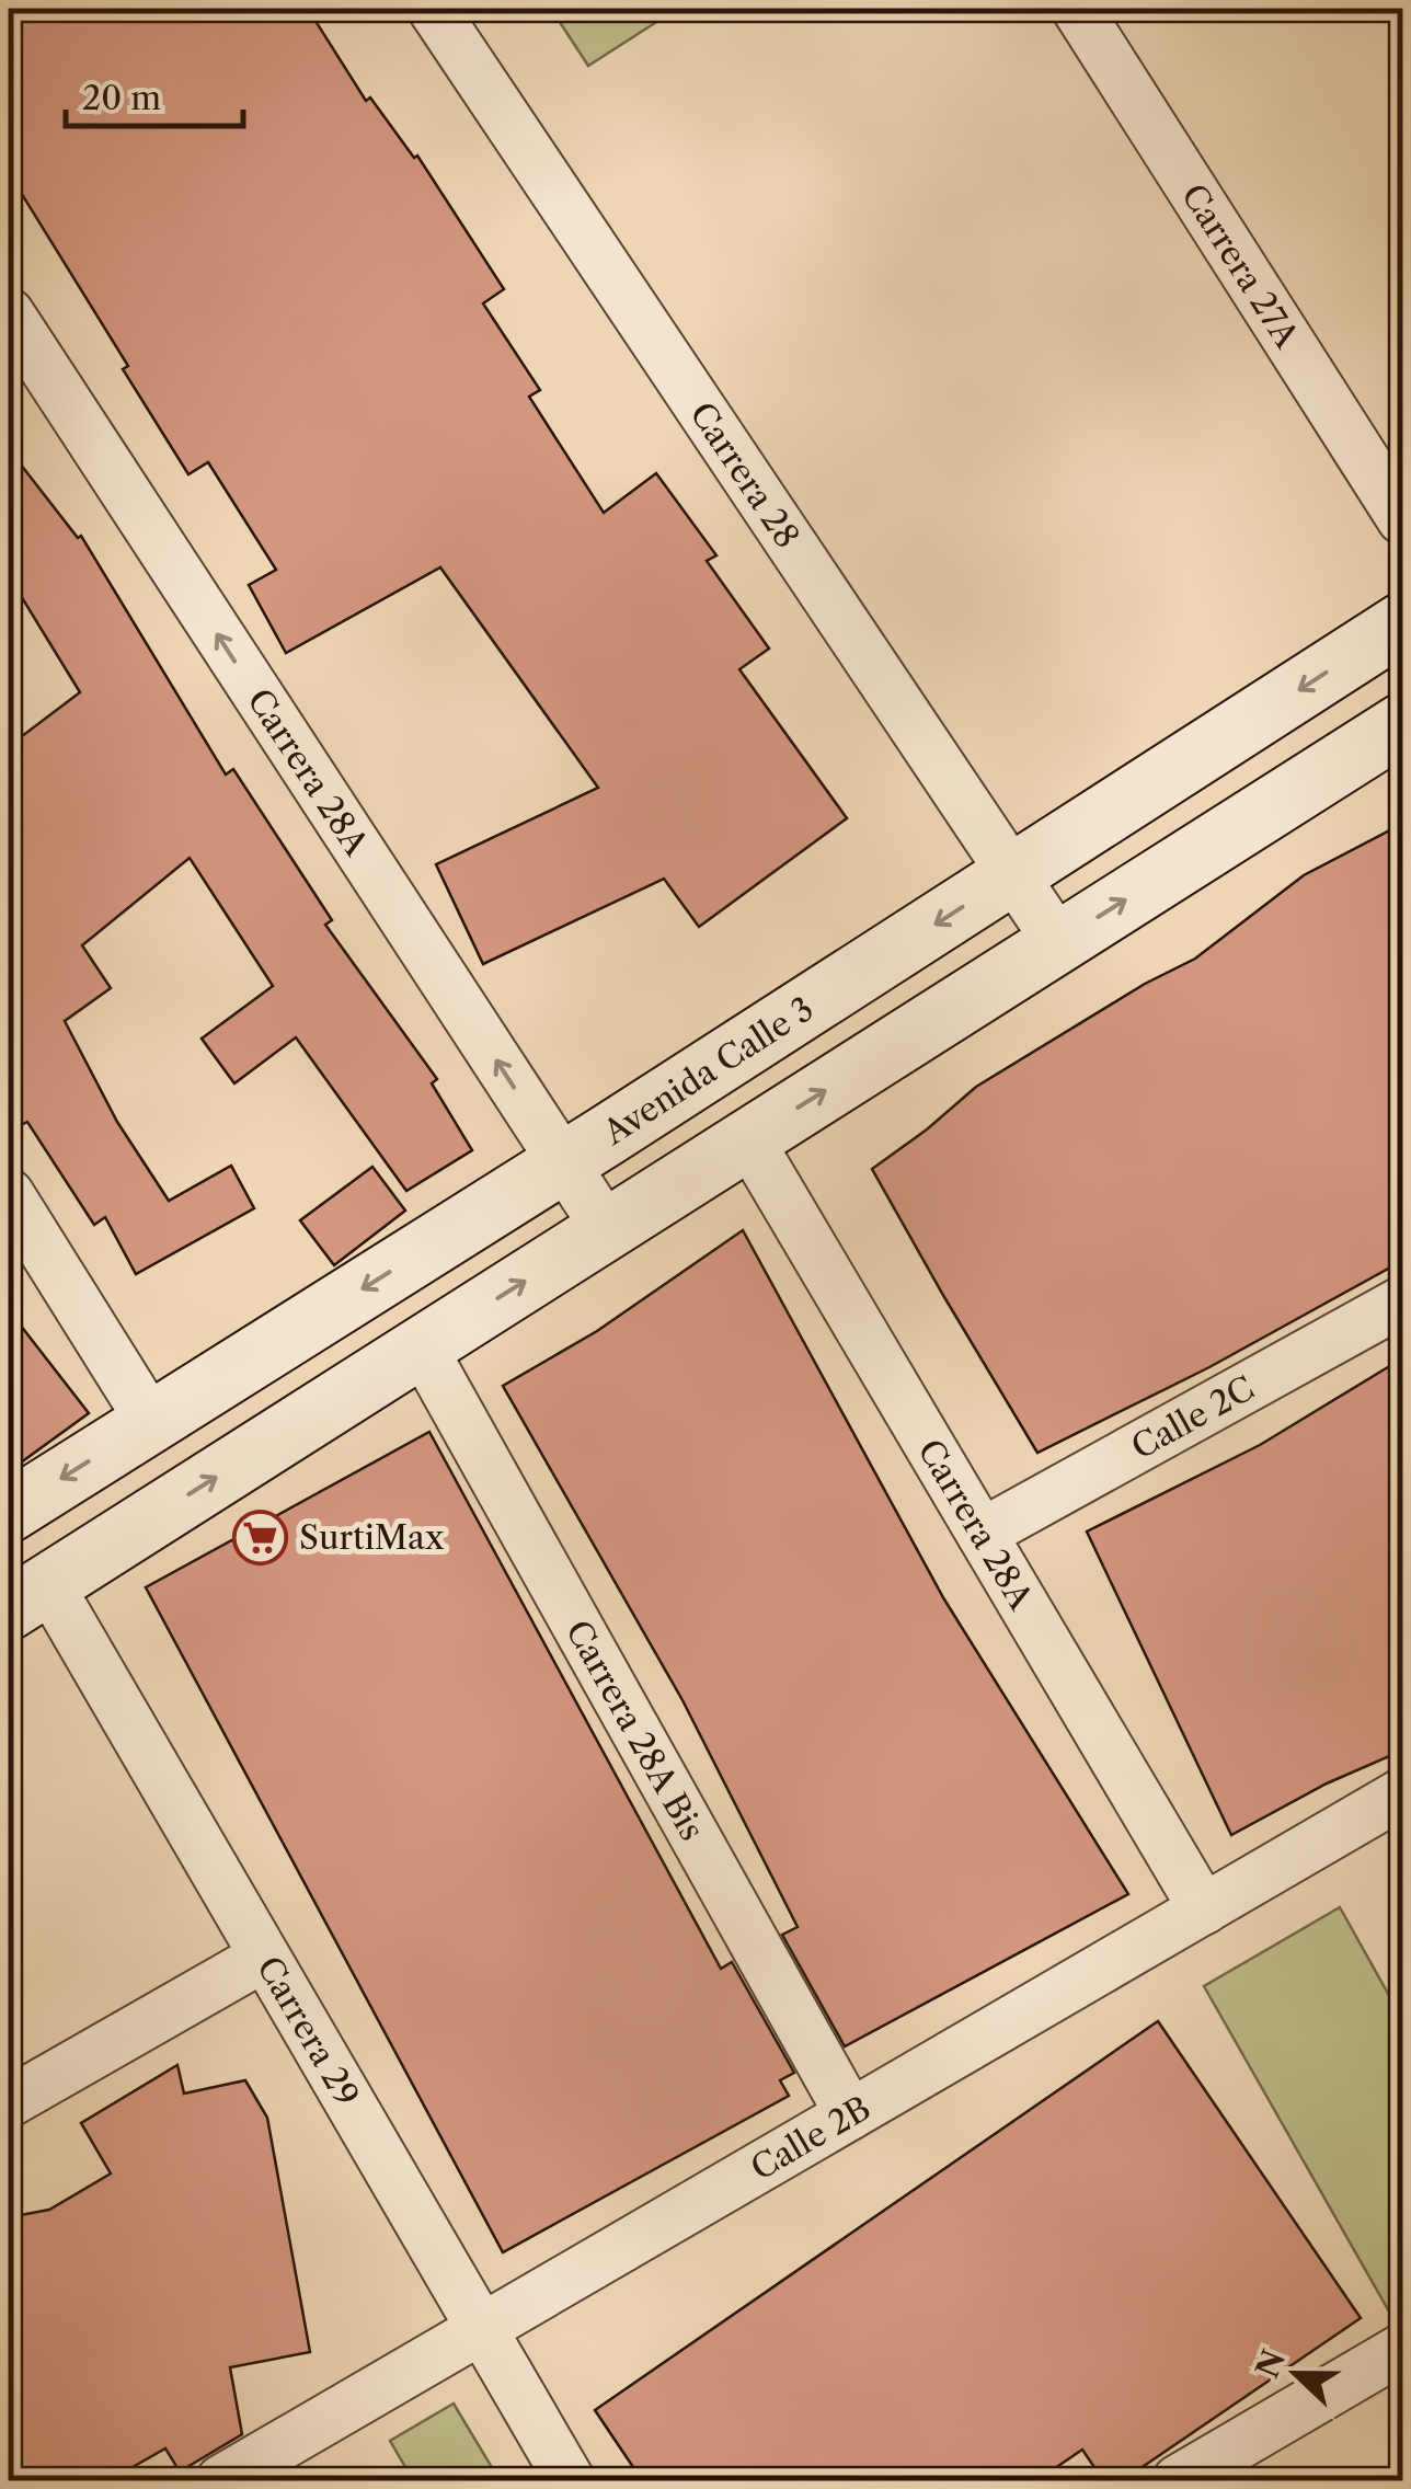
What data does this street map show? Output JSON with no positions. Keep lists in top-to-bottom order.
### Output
{
  "streets": {
    "street": [
      "Carrera 27A",
      "Carrera 28",
      "Carrera 28A",
      "Avenida Calle 3",
      "Calle 2C",
      "Carrera 28A Bis",
      "Carrera 29",
      "Calle 2B"
    ]
  },
  "crossings": [
    ["Carrera 28", "Avenida Calle 3"],
    ["Carrera 28A", "Avenida Calle 3"],
    ["Carrera 28A", "Calle 2C"],
    ["Carrera 28A", "Calle 2B"],
    ["Carrera 28A Bis", "Calle 2B"],
    ["Carrera 29", "Calle 2B"]
  ],
  "one_way": ["Carrera 28A"],
  "places": {
    "supermarket": ["SurtiMax"]
  },
  "scale_bar": "20 m",
  "north": "left"
}
